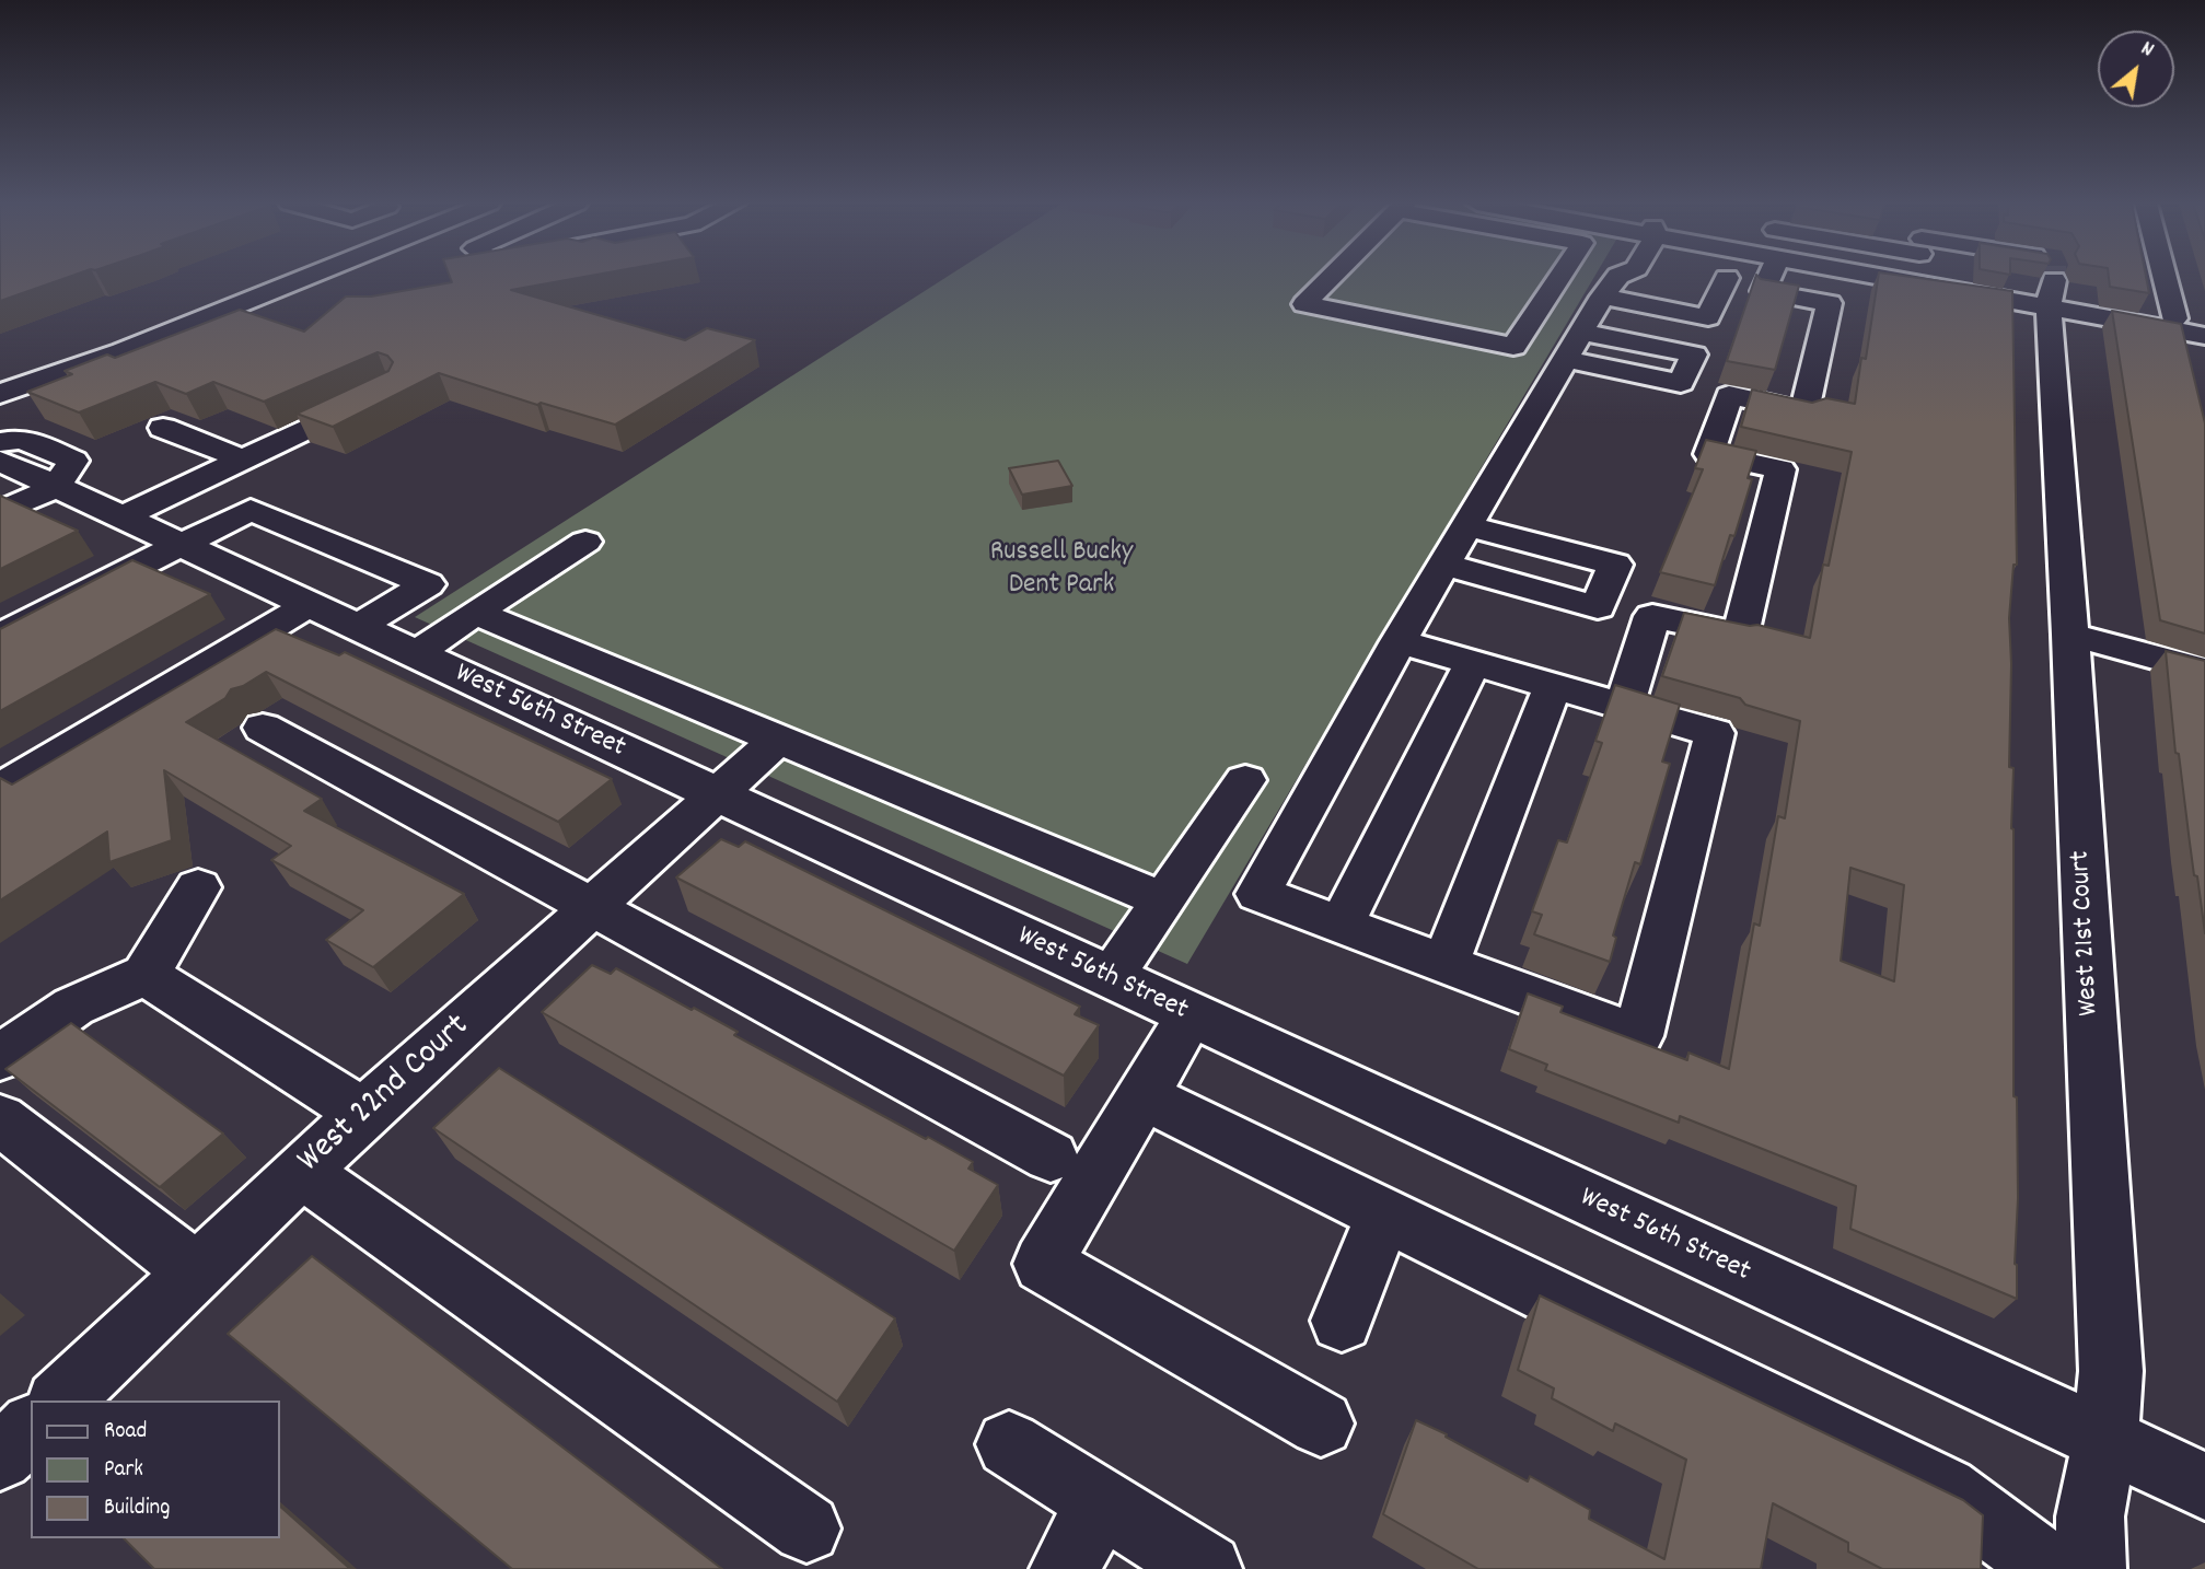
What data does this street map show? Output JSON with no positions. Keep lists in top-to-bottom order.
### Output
{
  "streets": {
    "street": ["West 56th Street", "West 21st Court", "West 22nd Court"]
  },
  "crossings": [
    ["West 56th Street", "West 21st Court"],
    ["West 56th Street", "West 22nd Court"]
  ],
  "parks": ["Russell Bucky Dent Park"],
  "legend": ["Road", "Park", "Building"],
  "north": "top right"
}
